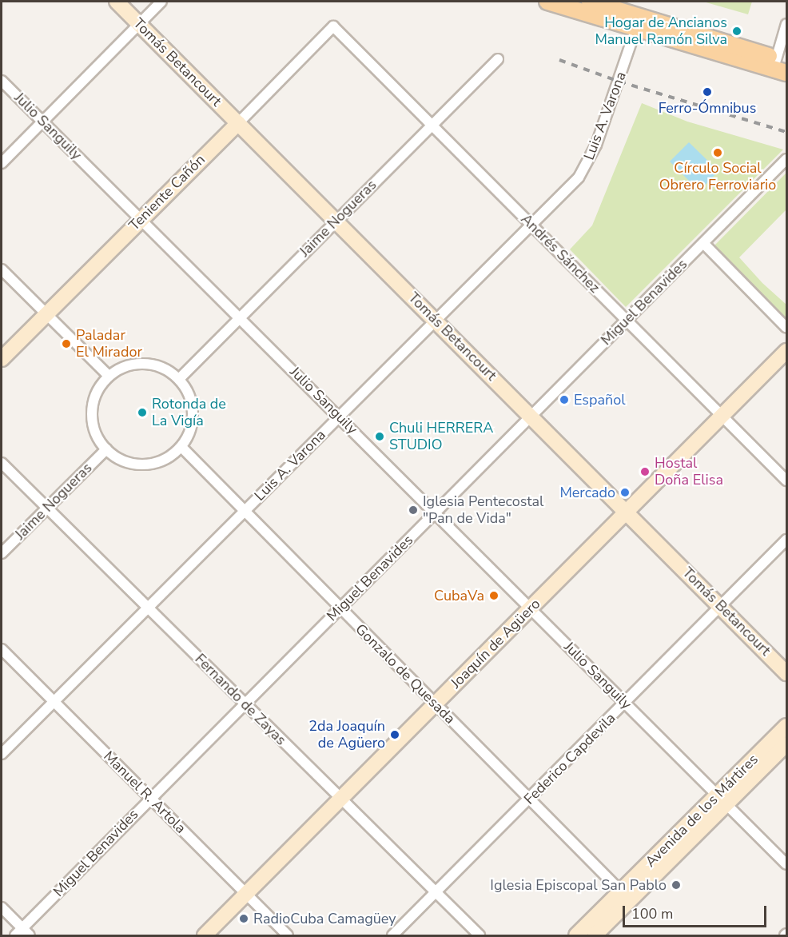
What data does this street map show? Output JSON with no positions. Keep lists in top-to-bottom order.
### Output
{
  "streets": {
    "street": [
      "Tomás Betancourt",
      "Luis A. Varona",
      "Julio Sanguily",
      "Teniente Cañón",
      "Jaime Nogueras",
      "Andrés Sánchez",
      "Miguel Benavides",
      "Joaquín de Agüero",
      "Gonzalo de Quesada",
      "Fernando de Zayas",
      "Federico Capdevila",
      "Manuel R. Artola",
      "Avenida de los Mártires"
    ]
  },
  "crossings": [
    ["Tomás Betancourt", "Luis A. Varona"],
    ["Tomás Betancourt", "Teniente Cañón"],
    ["Tomás Betancourt", "Jaime Nogueras"],
    ["Tomás Betancourt", "Miguel Benavides"],
    ["Tomás Betancourt", "Joaquín de Agüero"],
    ["Tomás Betancourt", "Federico Capdevila"],
    ["Luis A. Varona", "Julio Sanguily"],
    ["Luis A. Varona", "Andrés Sánchez"],
    ["Luis A. Varona", "Gonzalo de Quesada"],
    ["Luis A. Varona", "Fernando de Zayas"],
    ["Luis A. Varona", "Manuel R. Artola"],
    ["Julio Sanguily", "Teniente Cañón"],
    ["Julio Sanguily", "Jaime Nogueras"],
    ["Julio Sanguily", "Miguel Benavides"],
    ["Julio Sanguily", "Joaquín de Agüero"],
    ["Julio Sanguily", "Federico Capdevila"],
    ["Julio Sanguily", "Avenida de los Mártires"],
    ["Teniente Cañón", "Andrés Sánchez"],
    ["Jaime Nogueras", "Andrés Sánchez"],
    ["Jaime Nogueras", "Gonzalo de Quesada"],
    ["Jaime Nogueras", "Fernando de Zayas"],
    ["Andrés Sánchez", "Miguel Benavides"],
    ["Andrés Sánchez", "Joaquín de Agüero"],
    ["Miguel Benavides", "Gonzalo de Quesada"],
    ["Miguel Benavides", "Fernando de Zayas"],
    ["Miguel Benavides", "Manuel R. Artola"],
    ["Joaquín de Agüero", "Gonzalo de Quesada"],
    ["Joaquín de Agüero", "Fernando de Zayas"],
    ["Joaquín de Agüero", "Manuel R. Artola"],
    ["Gonzalo de Quesada", "Federico Capdevila"],
    ["Gonzalo de Quesada", "Avenida de los Mártires"],
    ["Fernando de Zayas", "Federico Capdevila"]
  ],
  "places": [
    "Hogar de Ancianos Manuel Ramón Silva",
    "Ferro-Ómnibus",
    "Círculo Social Obrero Ferroviario",
    "Paladar El Mirador",
    "Español",
    "Rotonda de La Vigía",
    "Chuli HERRERA STUDIO",
    "Hostal Doña Elisa",
    "Mercado",
    "Iglesia Pentecostal \"Pan de Vida\"",
    "CubaVa",
    "2da Joaquín de Agüero",
    "Iglesia Episcopal San Pablo",
    "RadioCuba Camagüey"
  ],
  "scale_bar": "100 m"
}
